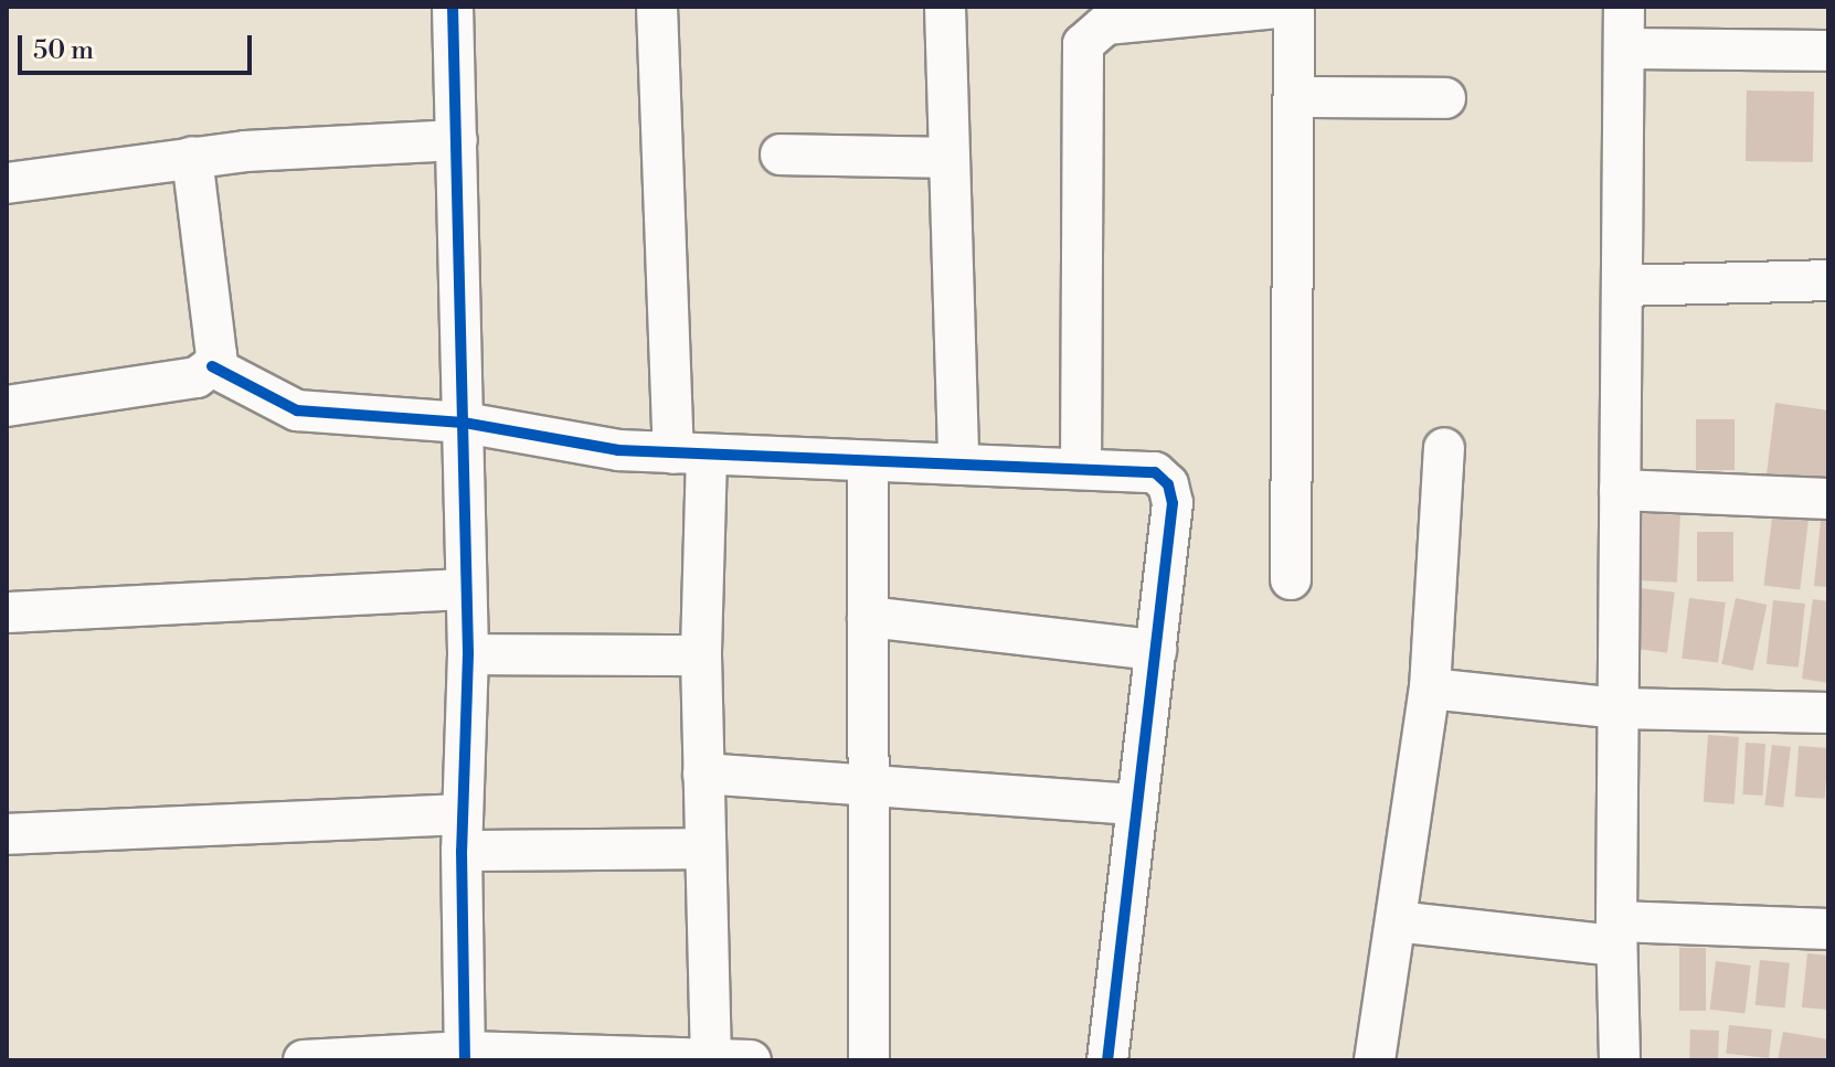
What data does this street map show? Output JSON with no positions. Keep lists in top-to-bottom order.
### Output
{
  "scale_bar": "50 m"
}
